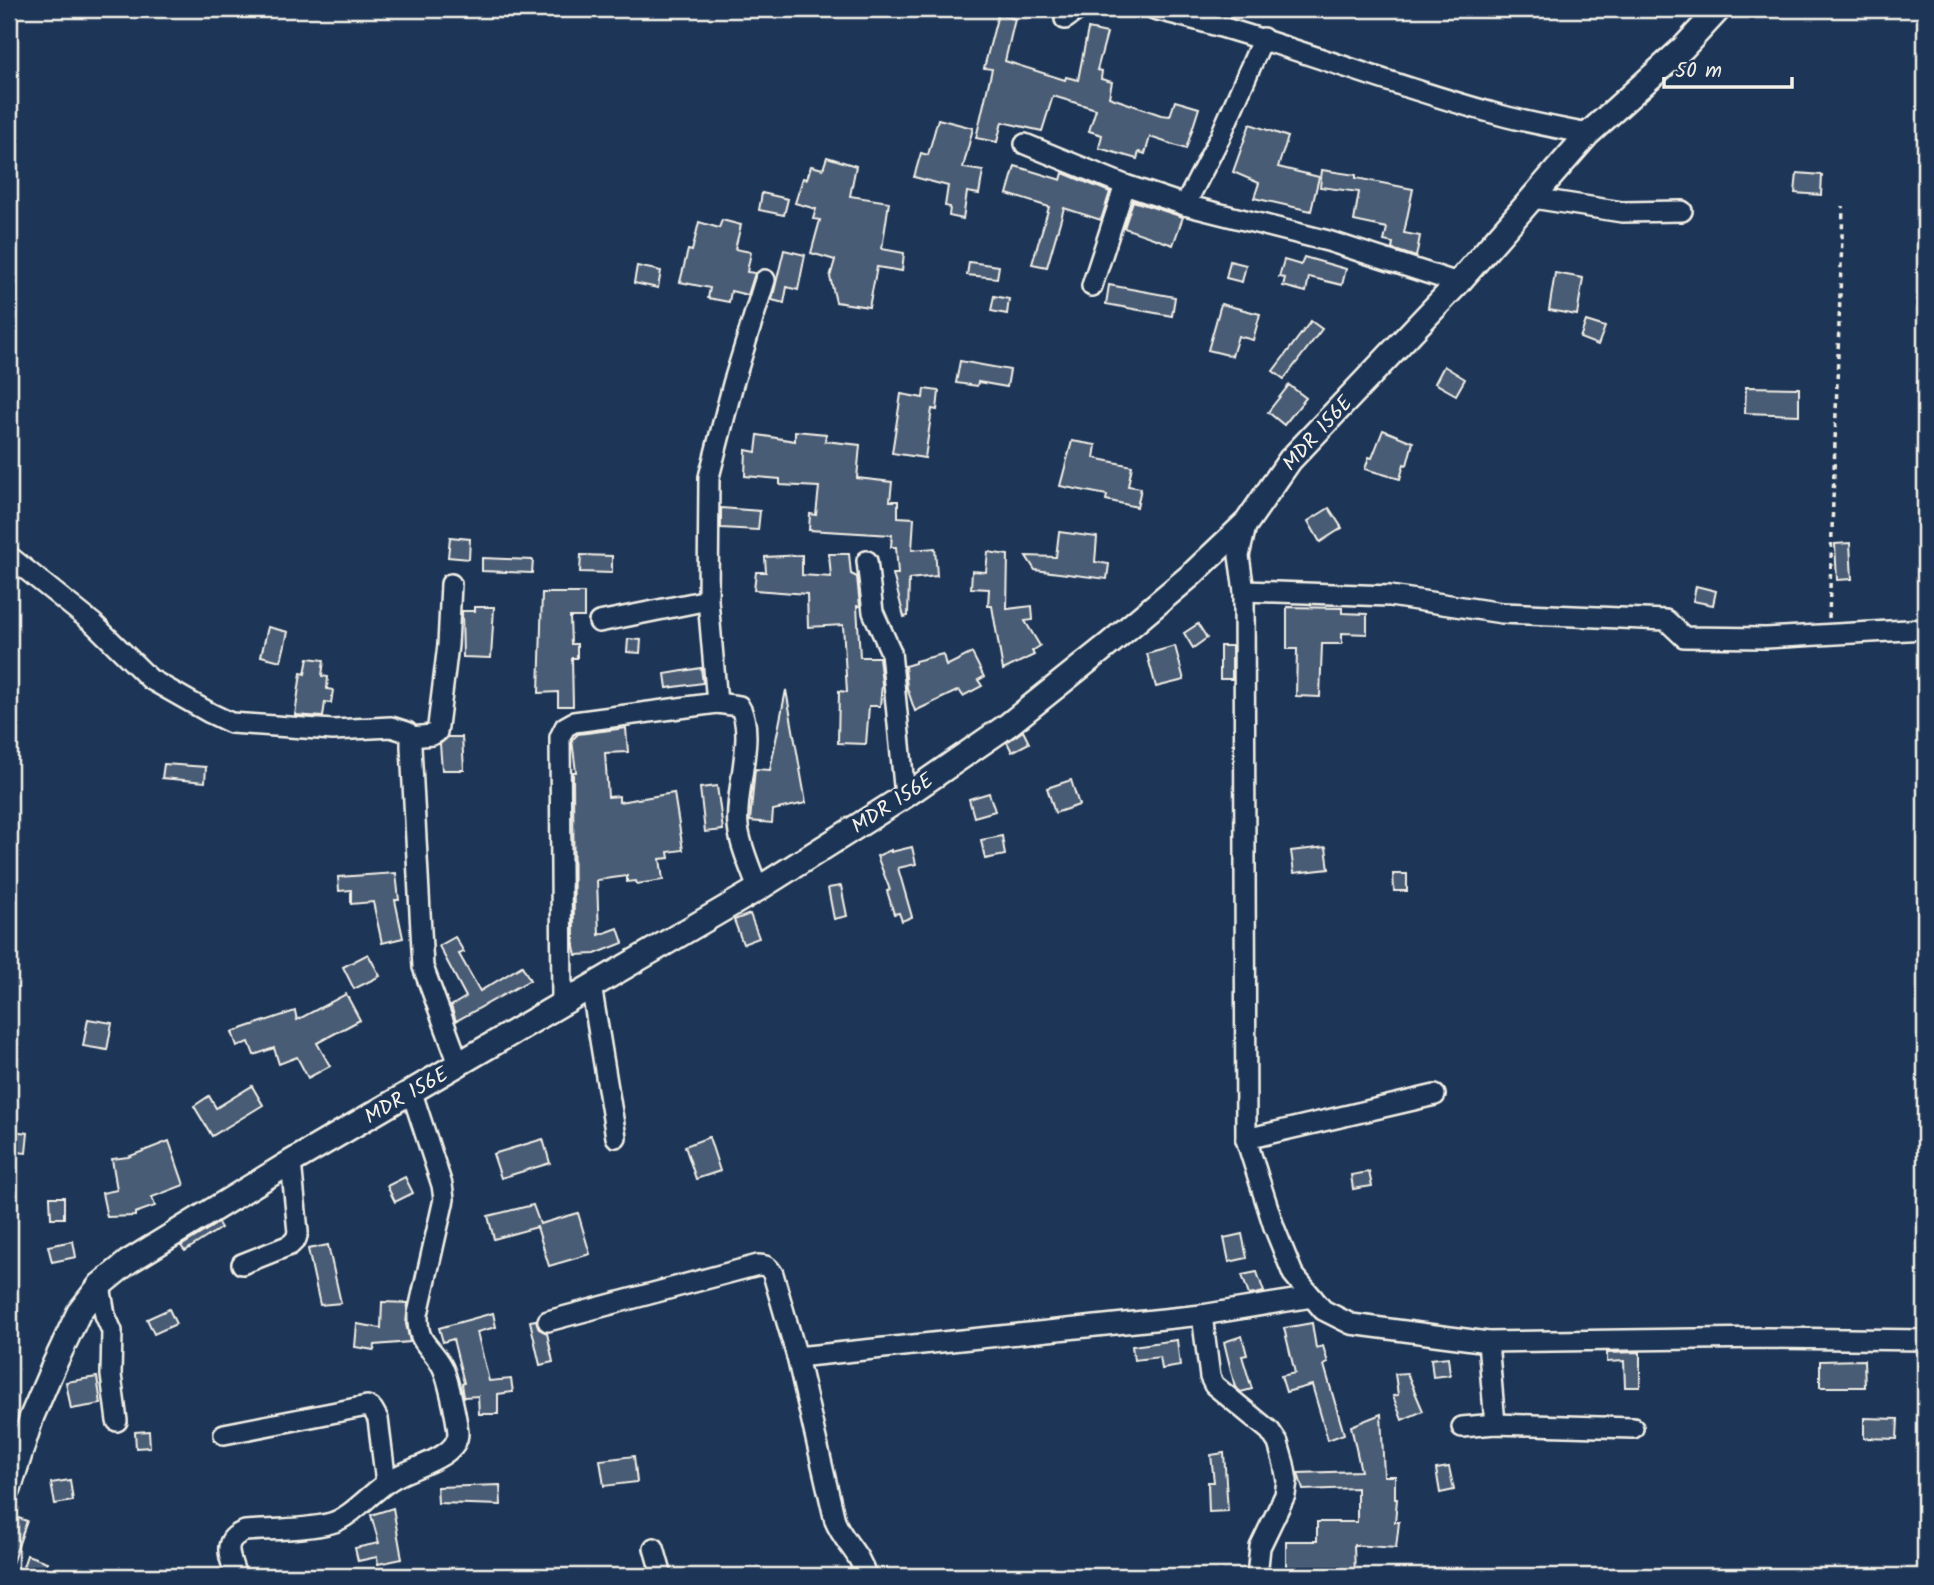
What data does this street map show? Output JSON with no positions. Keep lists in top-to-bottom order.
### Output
{
  "streets": {
    "main road": ["MDR 156E"]
  },
  "scale_bar": "50 m"
}
